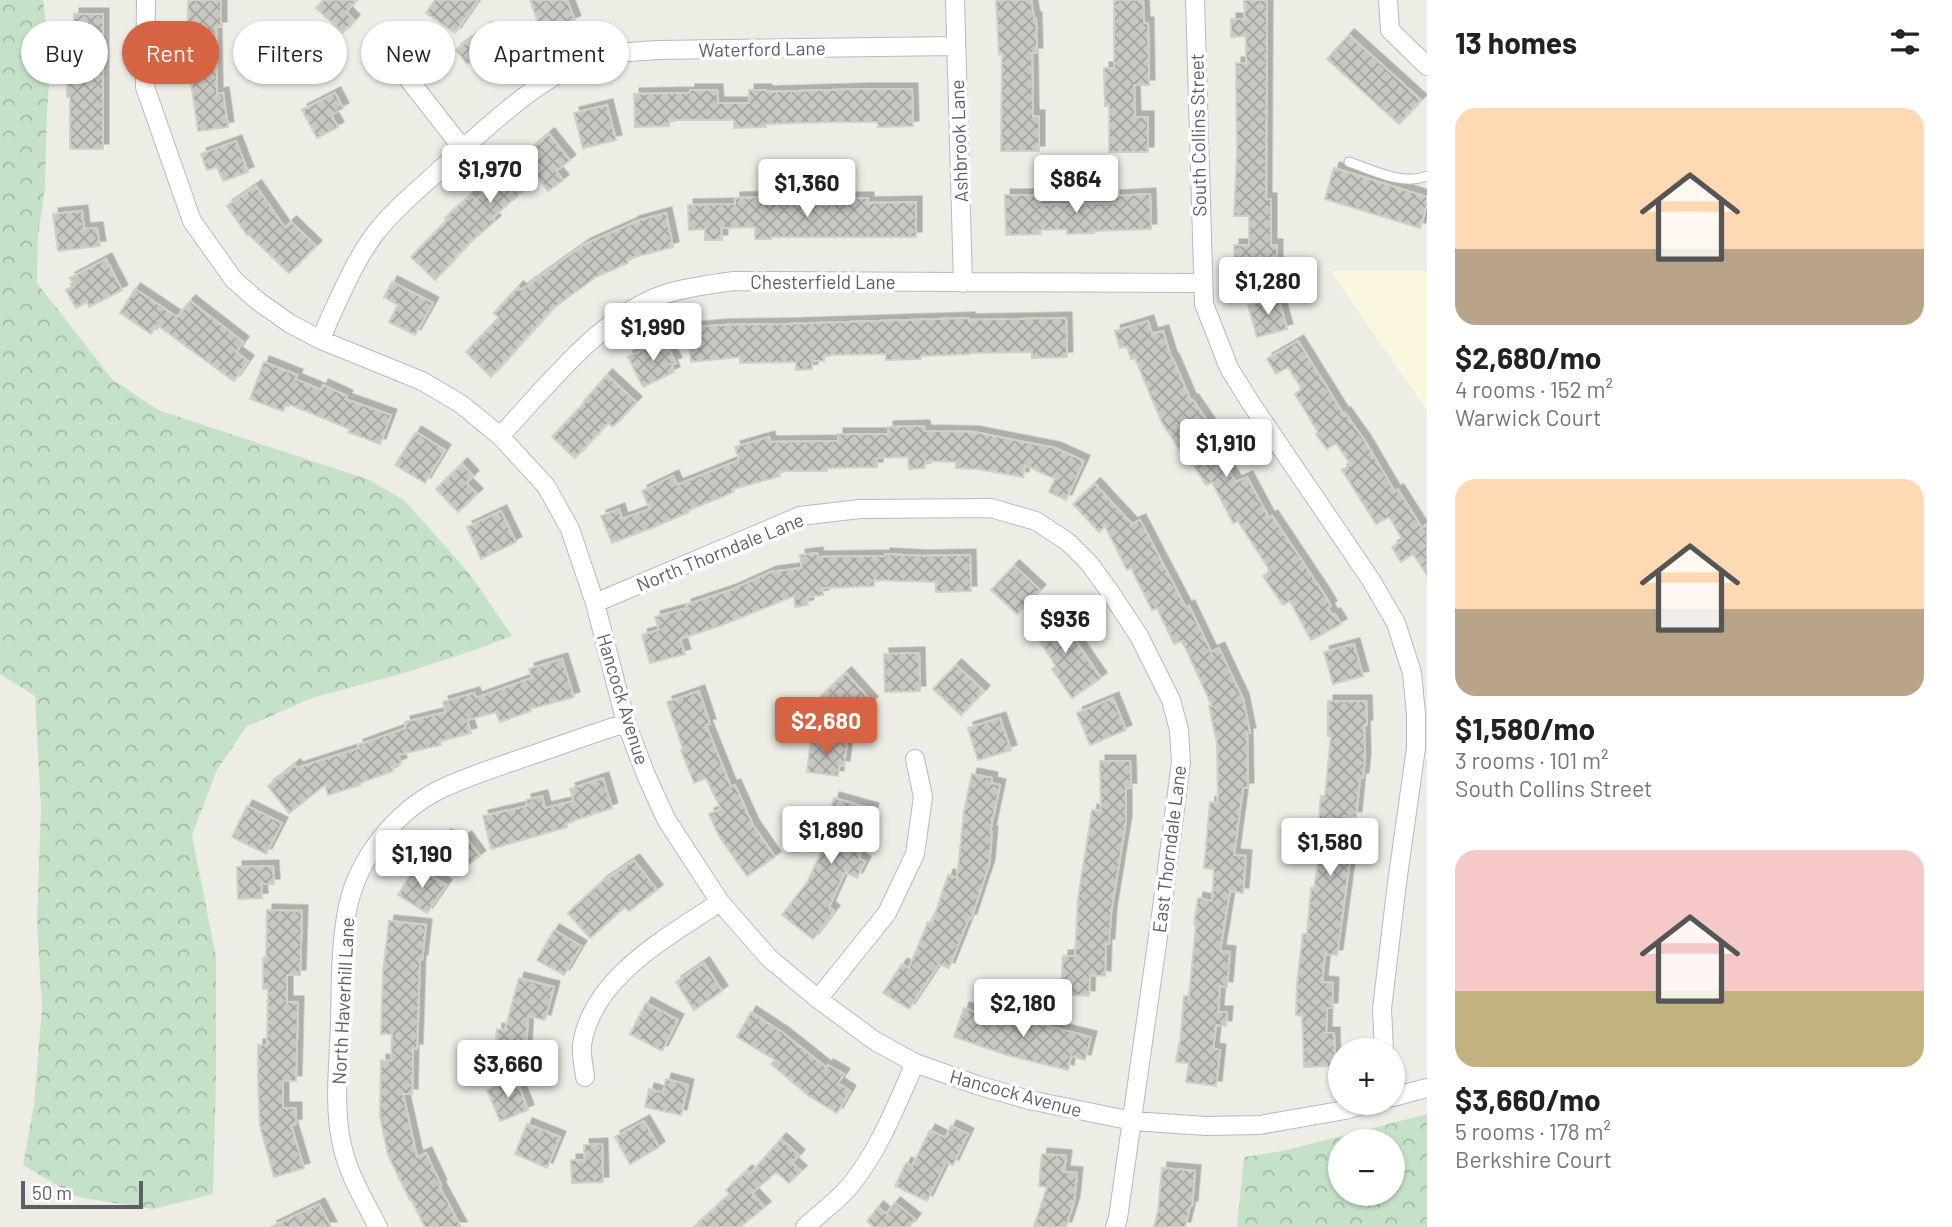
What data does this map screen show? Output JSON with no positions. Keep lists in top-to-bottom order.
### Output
{
  "streets": {
    "street": [
      "Waterford Lane",
      "South Collins Street",
      "Ashbrook Lane",
      "Chesterfield Lane",
      "North Thorndale Lane",
      "Hancock Avenue",
      "East Thorndale Lane",
      "North Haverhill Lane"
    ]
  },
  "crossings": [
    ["Waterford Lane", "Ashbrook Lane"],
    ["Waterford Lane", "Hancock Avenue"],
    ["South Collins Street", "Chesterfield Lane"],
    ["Ashbrook Lane", "Chesterfield Lane"],
    ["Chesterfield Lane", "Hancock Avenue"],
    ["North Thorndale Lane", "Hancock Avenue"],
    ["North Thorndale Lane", "East Thorndale Lane"],
    ["Hancock Avenue", "East Thorndale Lane"],
    ["Hancock Avenue", "North Haverhill Lane"]
  ],
  "scale_bar": "50 m",
  "page": {
    "heading": "13 homes",
    "chip": [
      "Buy",
      "Rent",
      "Filters",
      "New",
      "Apartment"
    ],
    "list": [
      {
        "name": "$2,680/mo",
        "note": "4 rooms · 152 m² · Warwick Court"
      },
      {
        "name": "$1,580/mo",
        "note": "3 rooms · 101 m² · South Collins Street"
      },
      {
        "name": "$3,660/mo",
        "note": "5 rooms · 178 m² · Berkshire Court"
      }
    ],
    "price": [
      "$1,970",
      "$864",
      "$1,360",
      "$1,280",
      "$1,990",
      "$1,910",
      "$936",
      "$2,680",
      "$1,890",
      "$1,580",
      "$1,190",
      "$2,180",
      "$3,660"
    ],
    "map_buttons": ["+", "−"],
    "scale": "50 m"
  }
}
